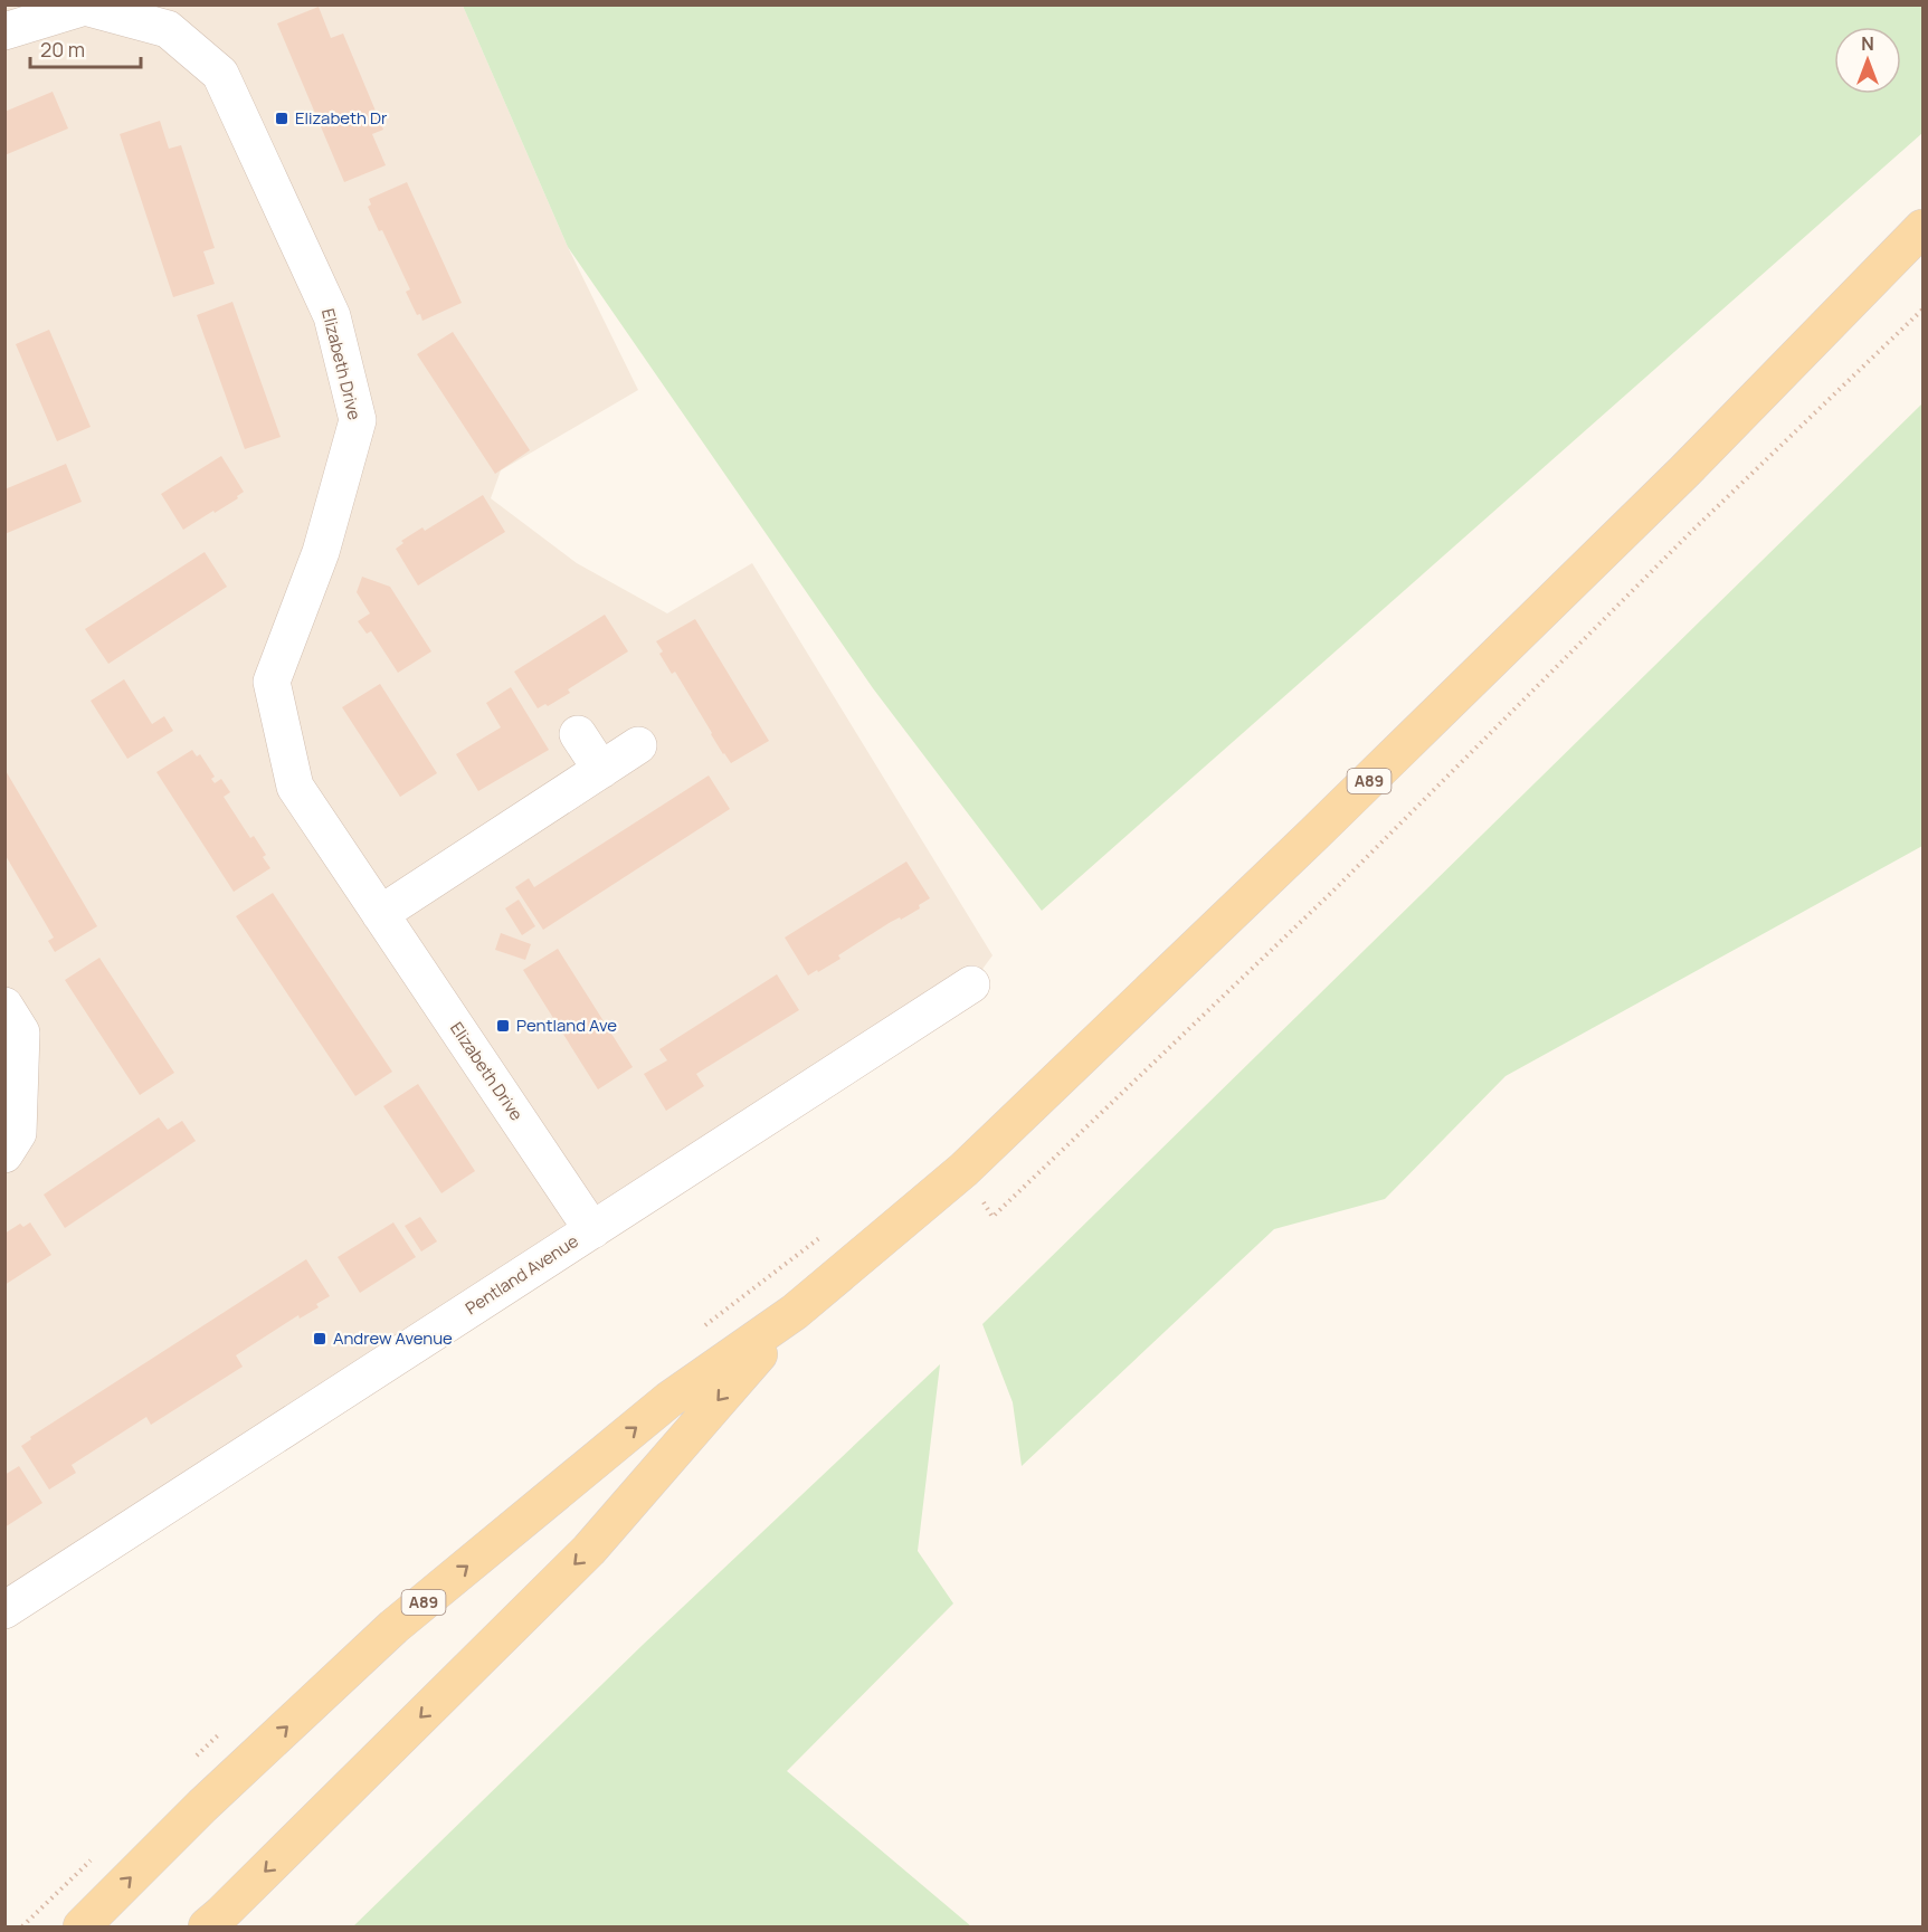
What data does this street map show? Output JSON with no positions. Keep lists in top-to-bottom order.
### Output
{
  "streets": {
    "main road": ["A89"],
    "street": ["Elizabeth Drive", "Pentland Avenue"]
  },
  "crossings": [
    ["Elizabeth Drive", "Pentland Avenue"]
  ],
  "places": {
    "transit": ["Elizabeth Dr", "Pentland Ave", "Andrew Avenue"]
  },
  "scale_bar": "20 m",
  "north": "top"
}
